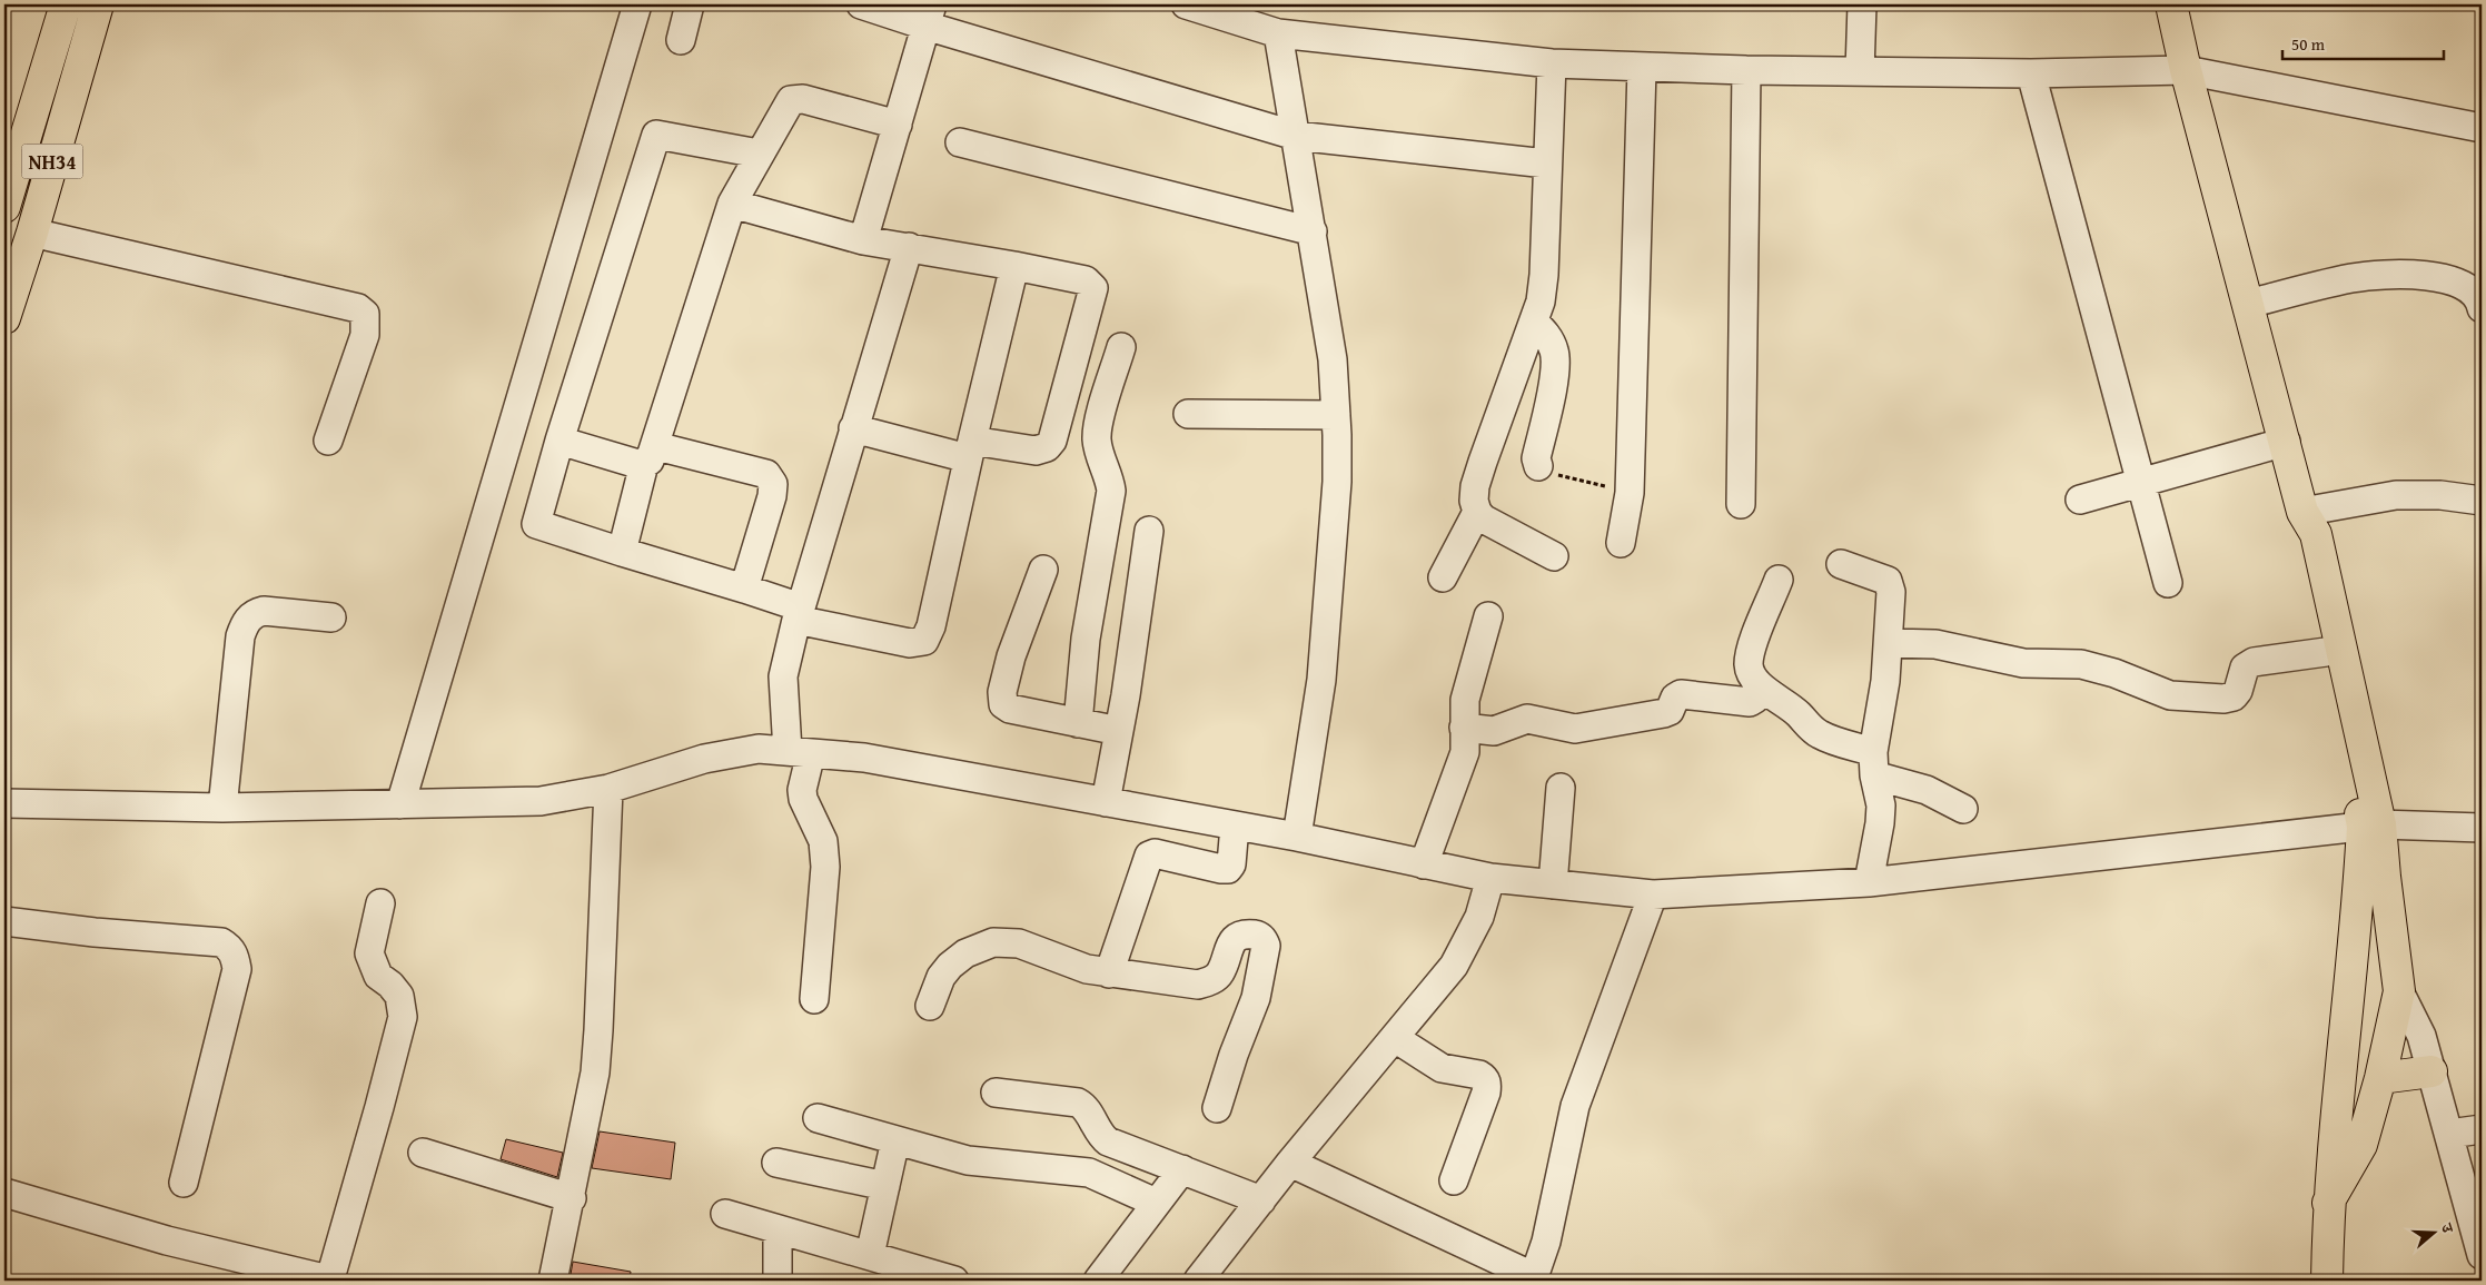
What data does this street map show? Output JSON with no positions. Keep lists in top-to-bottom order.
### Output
{
  "streets": {
    "main road": ["NH34"]
  },
  "scale_bar": "50 m",
  "north": "right"
}
